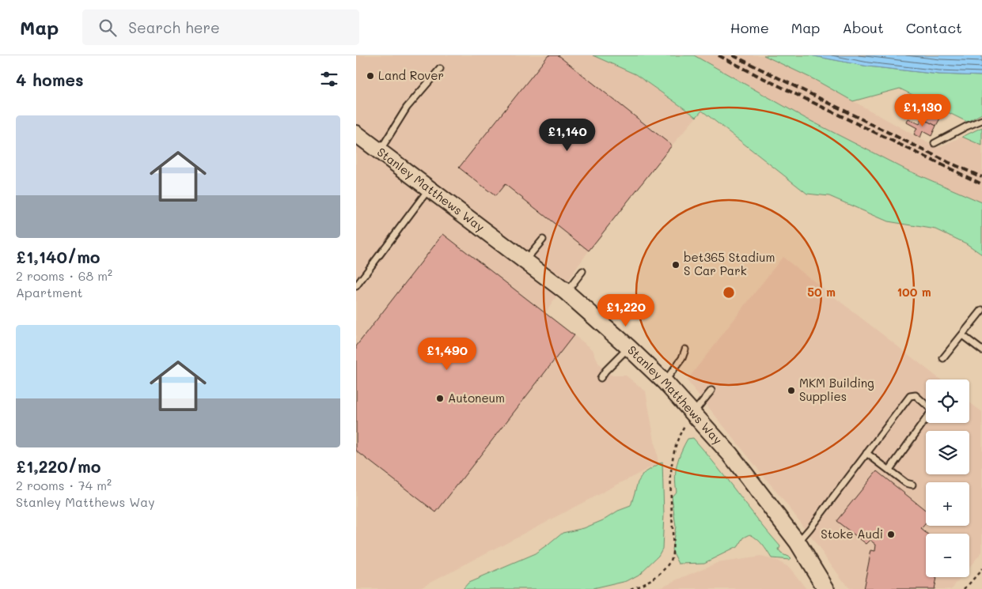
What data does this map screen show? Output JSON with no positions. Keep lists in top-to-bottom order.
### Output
{
  "streets": {
    "main road": ["Stanley Matthews Way"]
  },
  "places": [
    "Land Rover",
    "bet365 Stadium S Car Park",
    "MKM Building Supplies",
    "Autoneum",
    "Stoke Audi"
  ],
  "page": {
    "header": "Map",
    "search": "Search here",
    "nav": [
      "Home",
      "Map",
      "About",
      "Contact"
    ],
    "heading": "4 homes",
    "price": [
      "£1,130",
      "£1,140",
      "£1,220",
      "£1,490"
    ],
    "list": [
      {
        "name": "£1,140/mo",
        "note": "2 rooms · 68 m² · Apartment"
      },
      {
        "name": "£1,220/mo",
        "note": "2 rooms · 74 m² · Stanley Matthews Way"
      }
    ],
    "map_buttons": ["+", "−"]
  },
  "rings": ["50 m", "100 m"]
}
